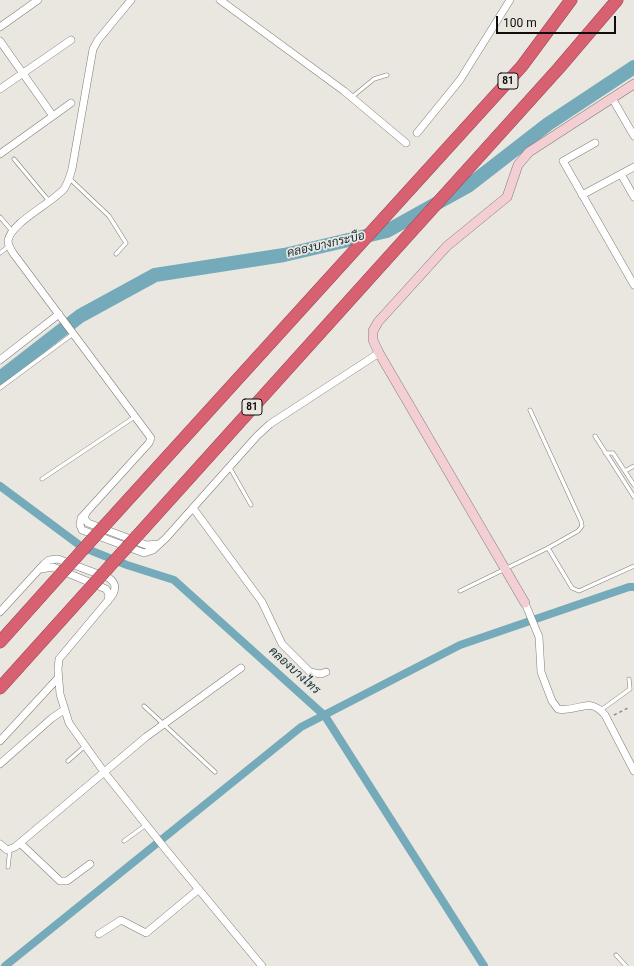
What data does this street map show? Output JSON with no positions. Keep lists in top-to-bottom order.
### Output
{
  "streets": {
    "highway": ["81"]
  },
  "water": ["คลองบางกระบือ", "คลองบางไทร"],
  "scale_bar": "100 m"
}
